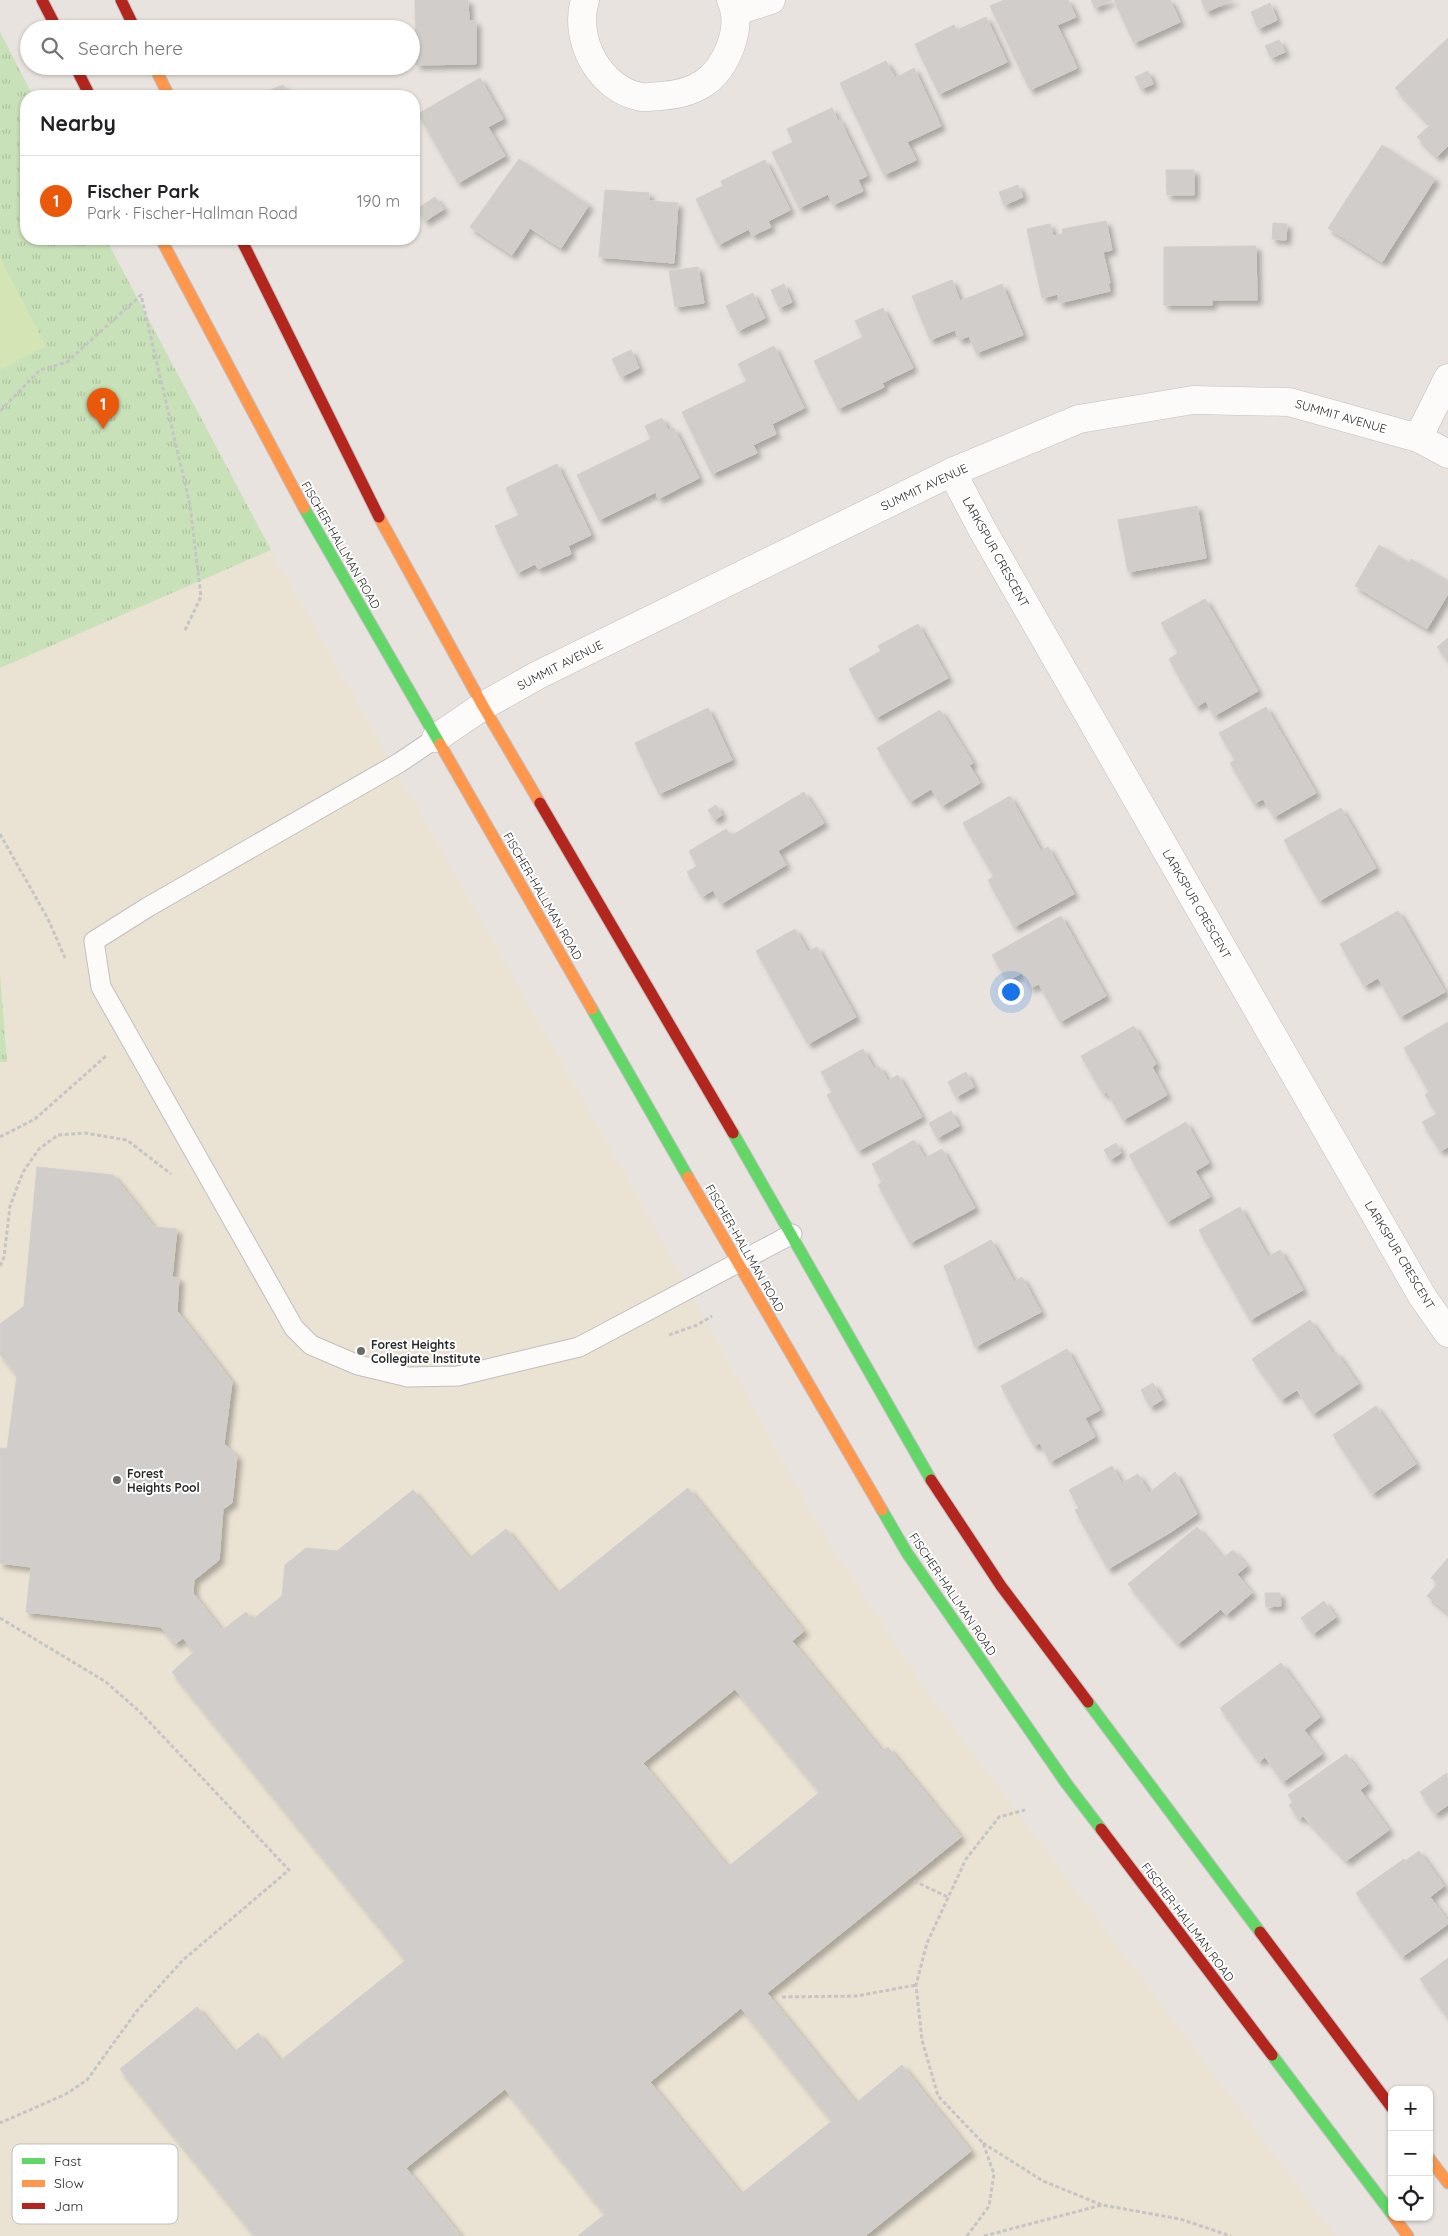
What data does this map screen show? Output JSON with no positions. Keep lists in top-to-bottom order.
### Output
{
  "streets": {
    "main road": ["FISCHER-HALLMAN ROAD"],
    "street": ["SUMMIT AVENUE", "LARKSPUR CRESCENT"]
  },
  "crossings": [
    ["SUMMIT AVENUE", "FISCHER-HALLMAN ROAD"],
    ["SUMMIT AVENUE", "LARKSPUR CRESCENT"]
  ],
  "places": ["Forest Heights Collegiate Institute", "Forest Heights Pool"],
  "legend": ["Fast", "Slow", "Jam"],
  "page": {
    "search": "Search here",
    "heading": "Nearby",
    "list": [
      {
        "mark": "1",
        "name": "Fischer Park",
        "note": "Park · Fischer-Hallman Road",
        "value": "190 m"
      }
    ],
    "pins": "1",
    "map_buttons": ["+", "−"]
  }
}
